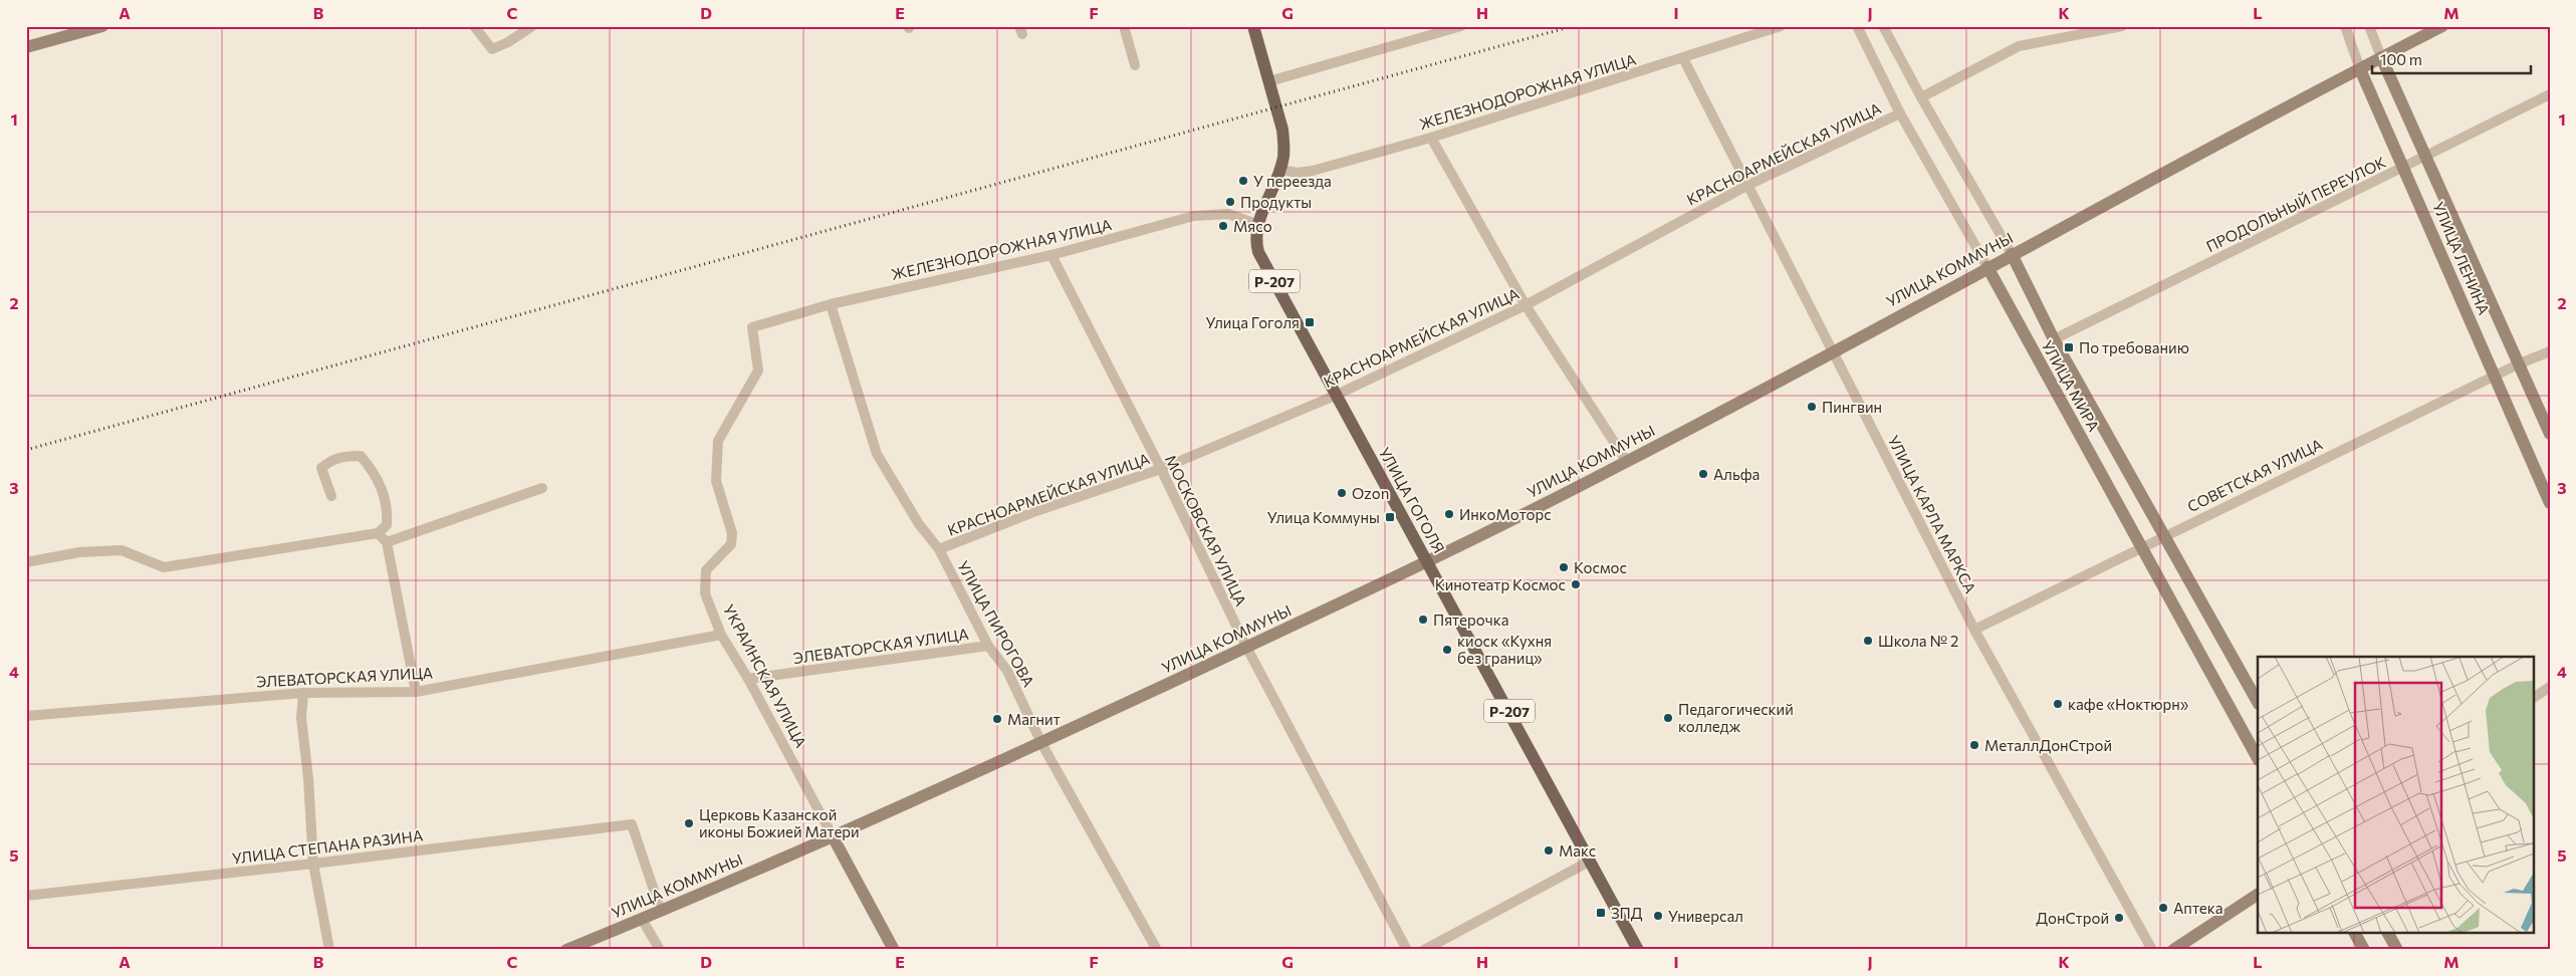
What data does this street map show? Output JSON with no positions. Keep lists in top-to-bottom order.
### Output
{
  "streets": {
    "main road": ["Р-207", "УЛИЦА ГОГОЛЯ"],
    "street": [
      "ЖЕЛЕЗНОДОРОЖНАЯ УЛИЦА",
      "КРАСНОАРМЕЙСКАЯ УЛИЦА",
      "ПРОДОЛЬНЫЙ ПЕРЕУЛОК",
      "УЛИЦА ЛЕНИНА",
      "УЛИЦА КОММУНЫ",
      "УЛИЦА МИРА",
      "СОВЕТСКАЯ УЛИЦА",
      "УЛИЦА КАРЛА МАРКСА",
      "МОСКОВСКАЯ УЛИЦА",
      "УЛИЦА ПИРОГОВА",
      "ЭЛЕВАТОРСКАЯ УЛИЦА",
      "УКРАИНСКАЯ УЛИЦА",
      "УЛИЦА СТЕПАНА РАЗИНА"
    ]
  },
  "crossings": [
    ["ЖЕЛЕЗНОДОРОЖНАЯ УЛИЦА", "УЛИЦА ГОГОЛЯ"],
    ["ЖЕЛЕЗНОДОРОЖНАЯ УЛИЦА", "УЛИЦА КАРЛА МАРКСА"],
    ["ЖЕЛЕЗНОДОРОЖНАЯ УЛИЦА", "МОСКОВСКАЯ УЛИЦА"],
    ["ЖЕЛЕЗНОДОРОЖНАЯ УЛИЦА", "УЛИЦА ПИРОГОВА"],
    ["ЖЕЛЕЗНОДОРОЖНАЯ УЛИЦА", "УКРАИНСКАЯ УЛИЦА"],
    ["КРАСНОАРМЕЙСКАЯ УЛИЦА", "УЛИЦА МИРА"],
    ["КРАСНОАРМЕЙСКАЯ УЛИЦА", "УЛИЦА ГОГОЛЯ"],
    ["КРАСНОАРМЕЙСКАЯ УЛИЦА", "УЛИЦА КАРЛА МАРКСА"],
    ["КРАСНОАРМЕЙСКАЯ УЛИЦА", "МОСКОВСКАЯ УЛИЦА"],
    ["КРАСНОАРМЕЙСКАЯ УЛИЦА", "УЛИЦА ПИРОГОВА"],
    ["ПРОДОЛЬНЫЙ ПЕРЕУЛОК", "УЛИЦА ЛЕНИНА"],
    ["ПРОДОЛЬНЫЙ ПЕРЕУЛОК", "УЛИЦА МИРА"],
    ["УЛИЦА ЛЕНИНА", "УЛИЦА КОММУНЫ"],
    ["УЛИЦА ЛЕНИНА", "СОВЕТСКАЯ УЛИЦА"],
    ["УЛИЦА КОММУНЫ", "УЛИЦА МИРА"],
    ["УЛИЦА КОММУНЫ", "УЛИЦА ГОГОЛЯ"],
    ["УЛИЦА КОММУНЫ", "УЛИЦА КАРЛА МАРКСА"],
    ["УЛИЦА КОММУНЫ", "МОСКОВСКАЯ УЛИЦА"],
    ["УЛИЦА КОММУНЫ", "УЛИЦА ПИРОГОВА"],
    ["УЛИЦА КОММУНЫ", "УКРАИНСКАЯ УЛИЦА"],
    ["УЛИЦА КОММУНЫ", "УЛИЦА СТЕПАНА РАЗИНА"],
    ["Р-207", "УЛИЦА ГОГОЛЯ"],
    ["УЛИЦА МИРА", "СОВЕТСКАЯ УЛИЦА"],
    ["СОВЕТСКАЯ УЛИЦА", "УЛИЦА КАРЛА МАРКСА"],
    ["УЛИЦА ПИРОГОВА", "ЭЛЕВАТОРСКАЯ УЛИЦА"],
    ["ЭЛЕВАТОРСКАЯ УЛИЦА", "УКРАИНСКАЯ УЛИЦА"]
  ],
  "places": {
    "other": [
      "У переезда",
      "Продукты",
      "Мясо",
      "Пингвин",
      "Альфа",
      "Ozon",
      "ИнкоМоторс",
      "Космос",
      "Кинотеатр Космос",
      "Пятерочка",
      "Школа № 2",
      "киоск «Кухня без границ»",
      "кафе «Ноктюрн»",
      "Педагогический колледж",
      "Магнит",
      "МеталлДонСтрой",
      "Церковь Казанской иконы Божией Матери",
      "Макс",
      "Аптека",
      "Универсал",
      "ДонСтрой"
    ],
    "transit": [
      "Улица Гоголя",
      "По требованию",
      "Улица Коммуны",
      "ЗПД"
    ]
  },
  "scale_bar": "100 m",
  "grid": {
    "columns": [
      "A",
      "B",
      "C",
      "D",
      "E",
      "F",
      "G",
      "H",
      "I",
      "J",
      "K",
      "L",
      "M"
    ],
    "rows": [
      "1",
      "2",
      "3",
      "4",
      "5"
    ]
  }
}
